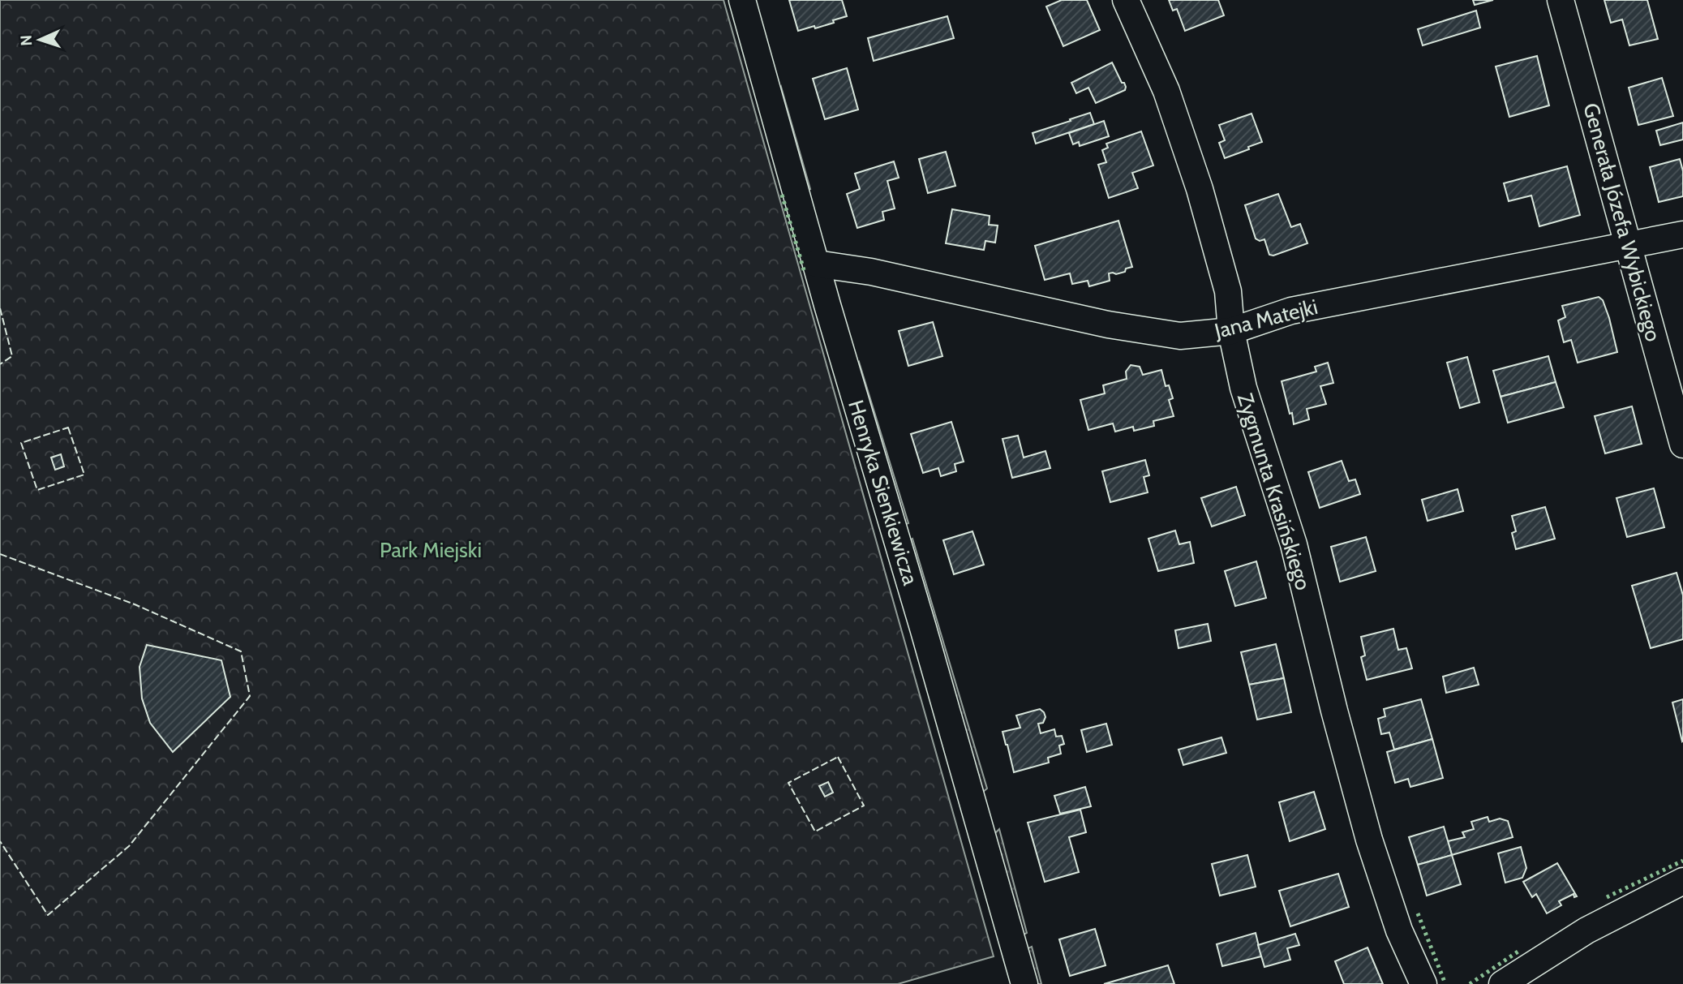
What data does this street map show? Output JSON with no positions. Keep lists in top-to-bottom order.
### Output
{
  "streets": {
    "street": [
      "Generała Józefa Wybickiego",
      "Jana Matejki",
      "Zygmunta Krasińskiego",
      "Henryka Sienkiewicza"
    ]
  },
  "crossings": [
    ["Generała Józefa Wybickiego", "Jana Matejki"],
    ["Jana Matejki", "Zygmunta Krasińskiego"],
    ["Jana Matejki", "Henryka Sienkiewicza"]
  ],
  "parks": ["Park Miejski"],
  "north": "left"
}
